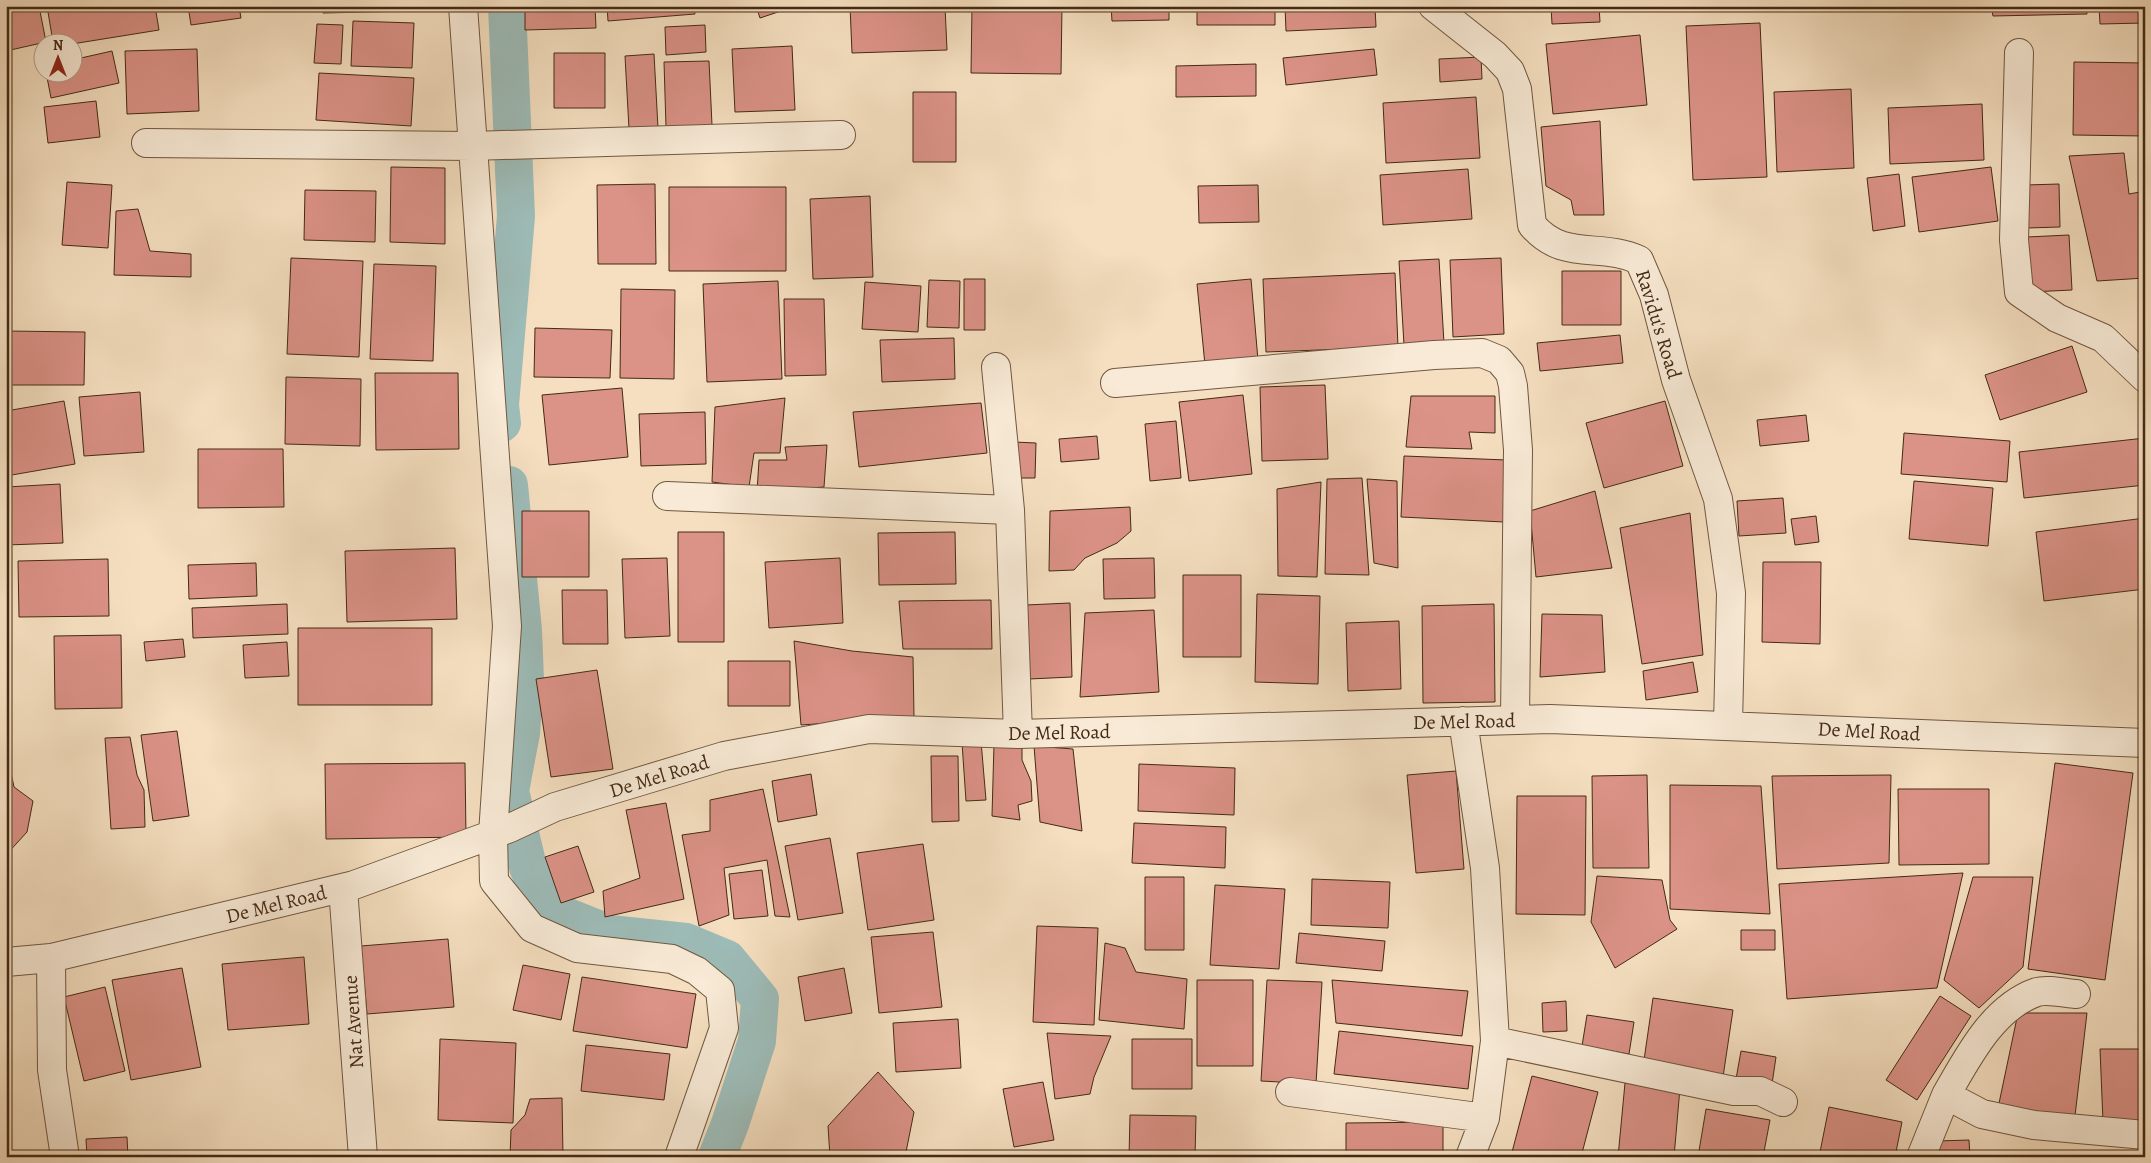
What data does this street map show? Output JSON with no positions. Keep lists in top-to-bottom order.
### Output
{
  "streets": {
    "street": ["Ravidu's Road", "De Mel Road", "Nat Avenue"]
  },
  "crossings": [
    ["Ravidu's Road", "De Mel Road"],
    ["De Mel Road", "Nat Avenue"]
  ],
  "north": "top"
}
